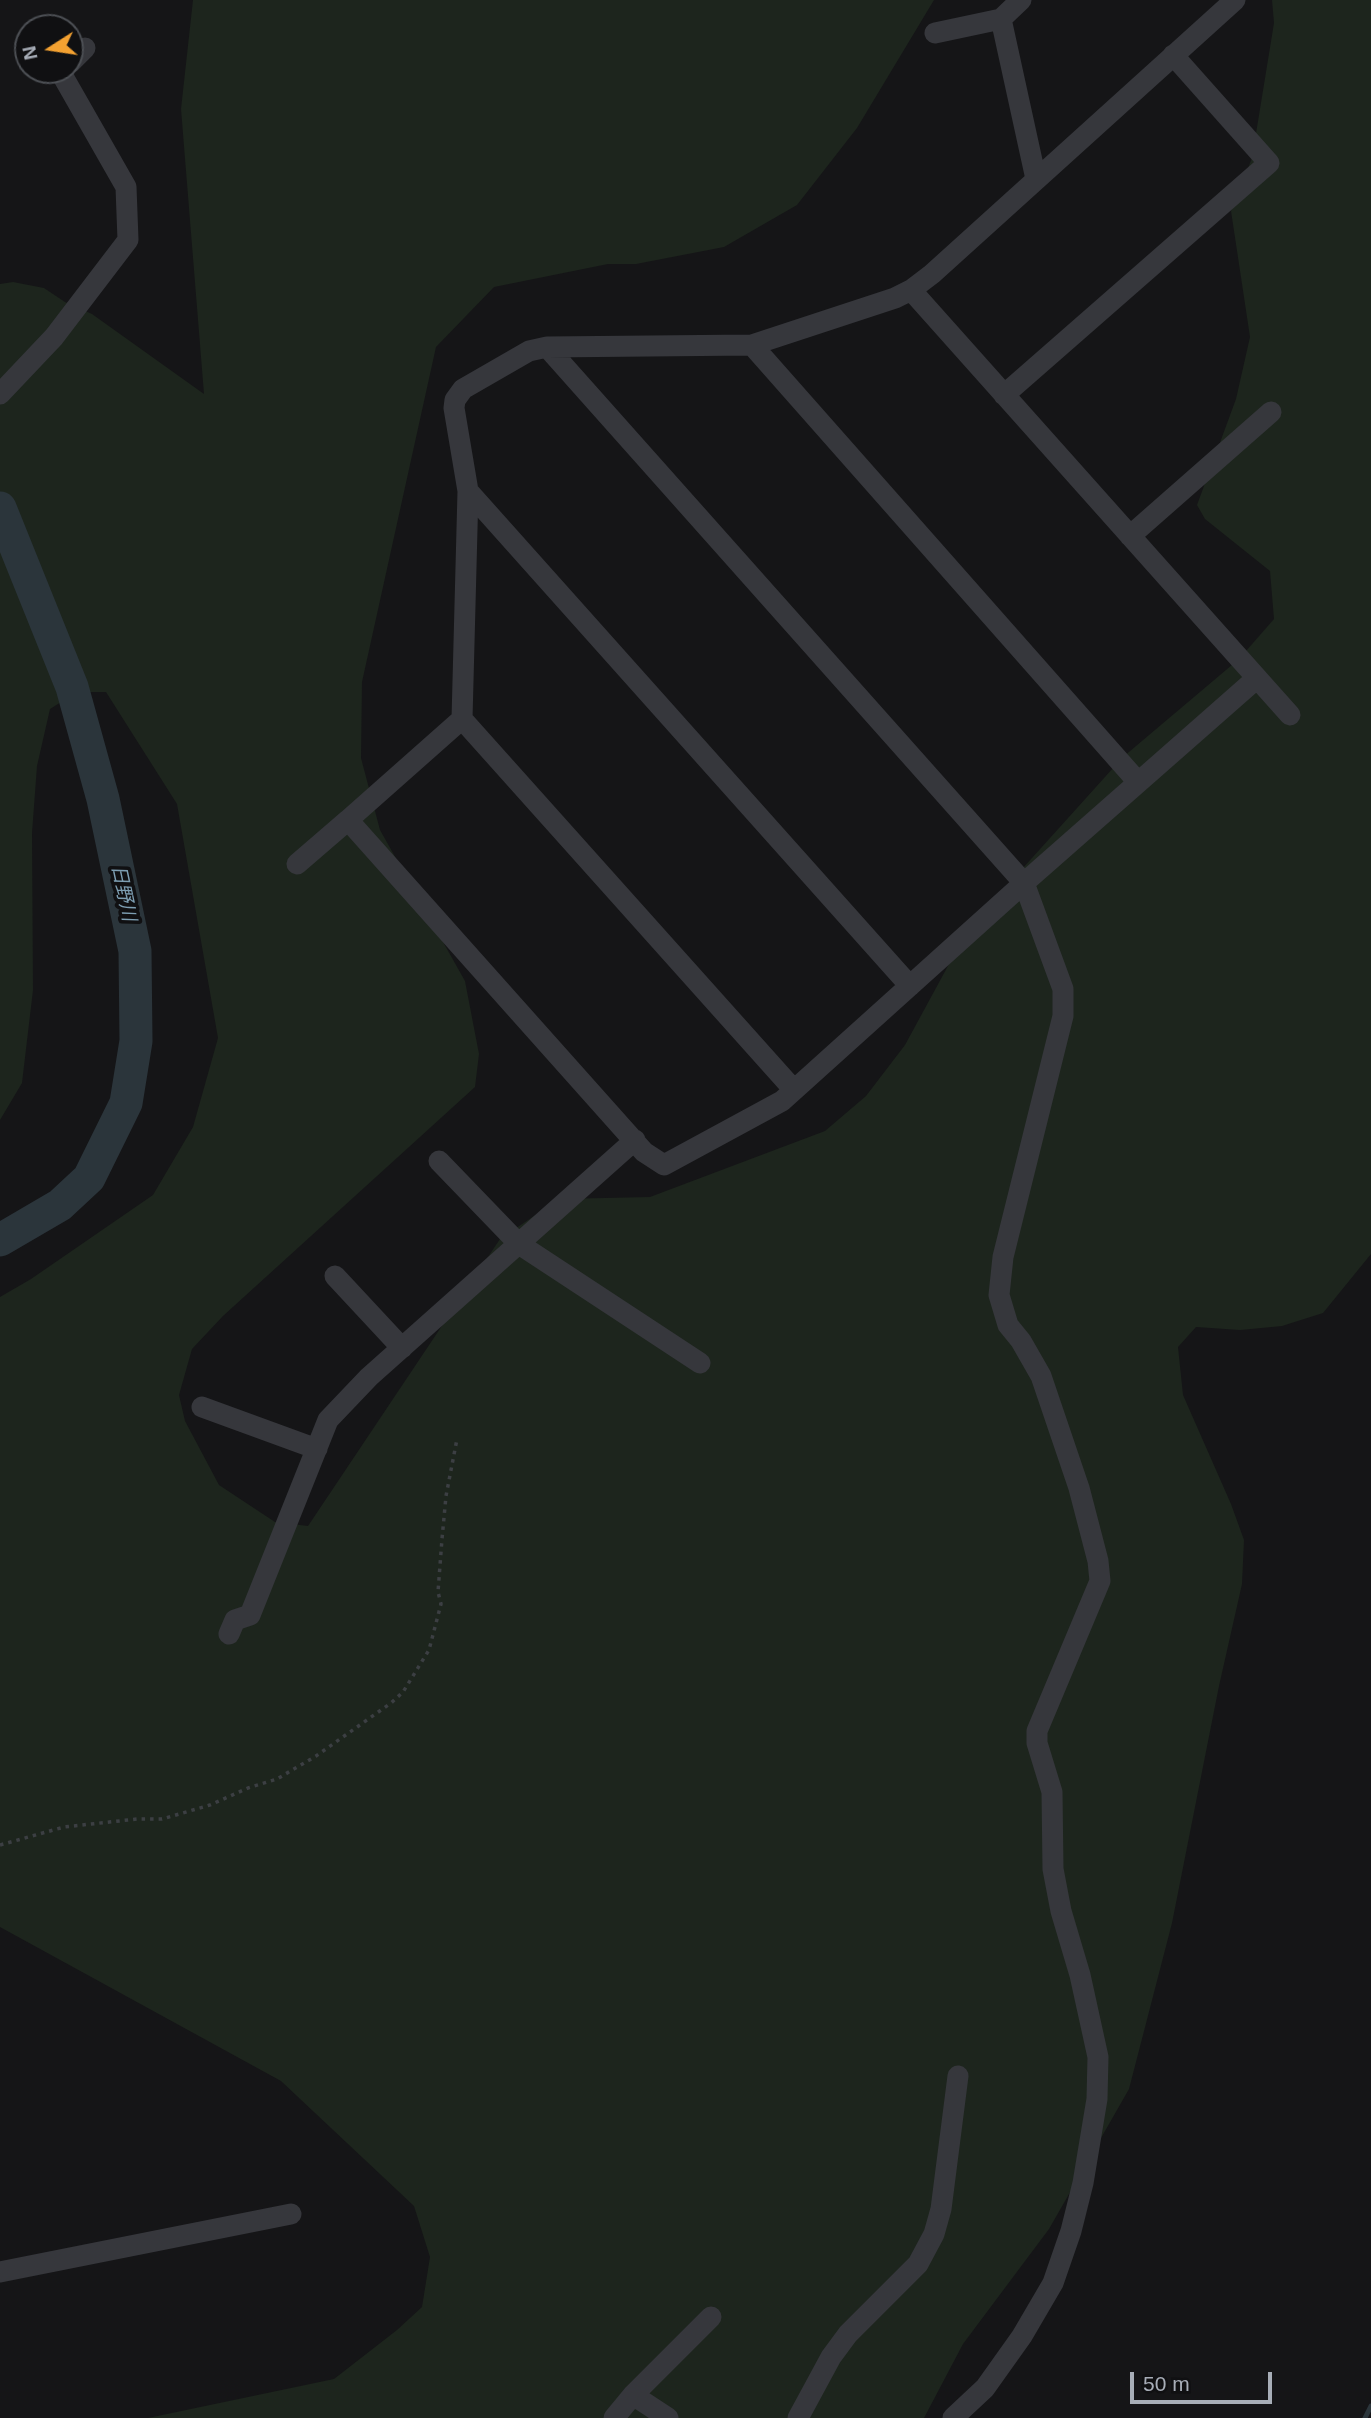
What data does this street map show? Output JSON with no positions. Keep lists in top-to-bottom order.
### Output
{
  "water": ["日野川"],
  "scale_bar": "50 m",
  "north": "left"
}
